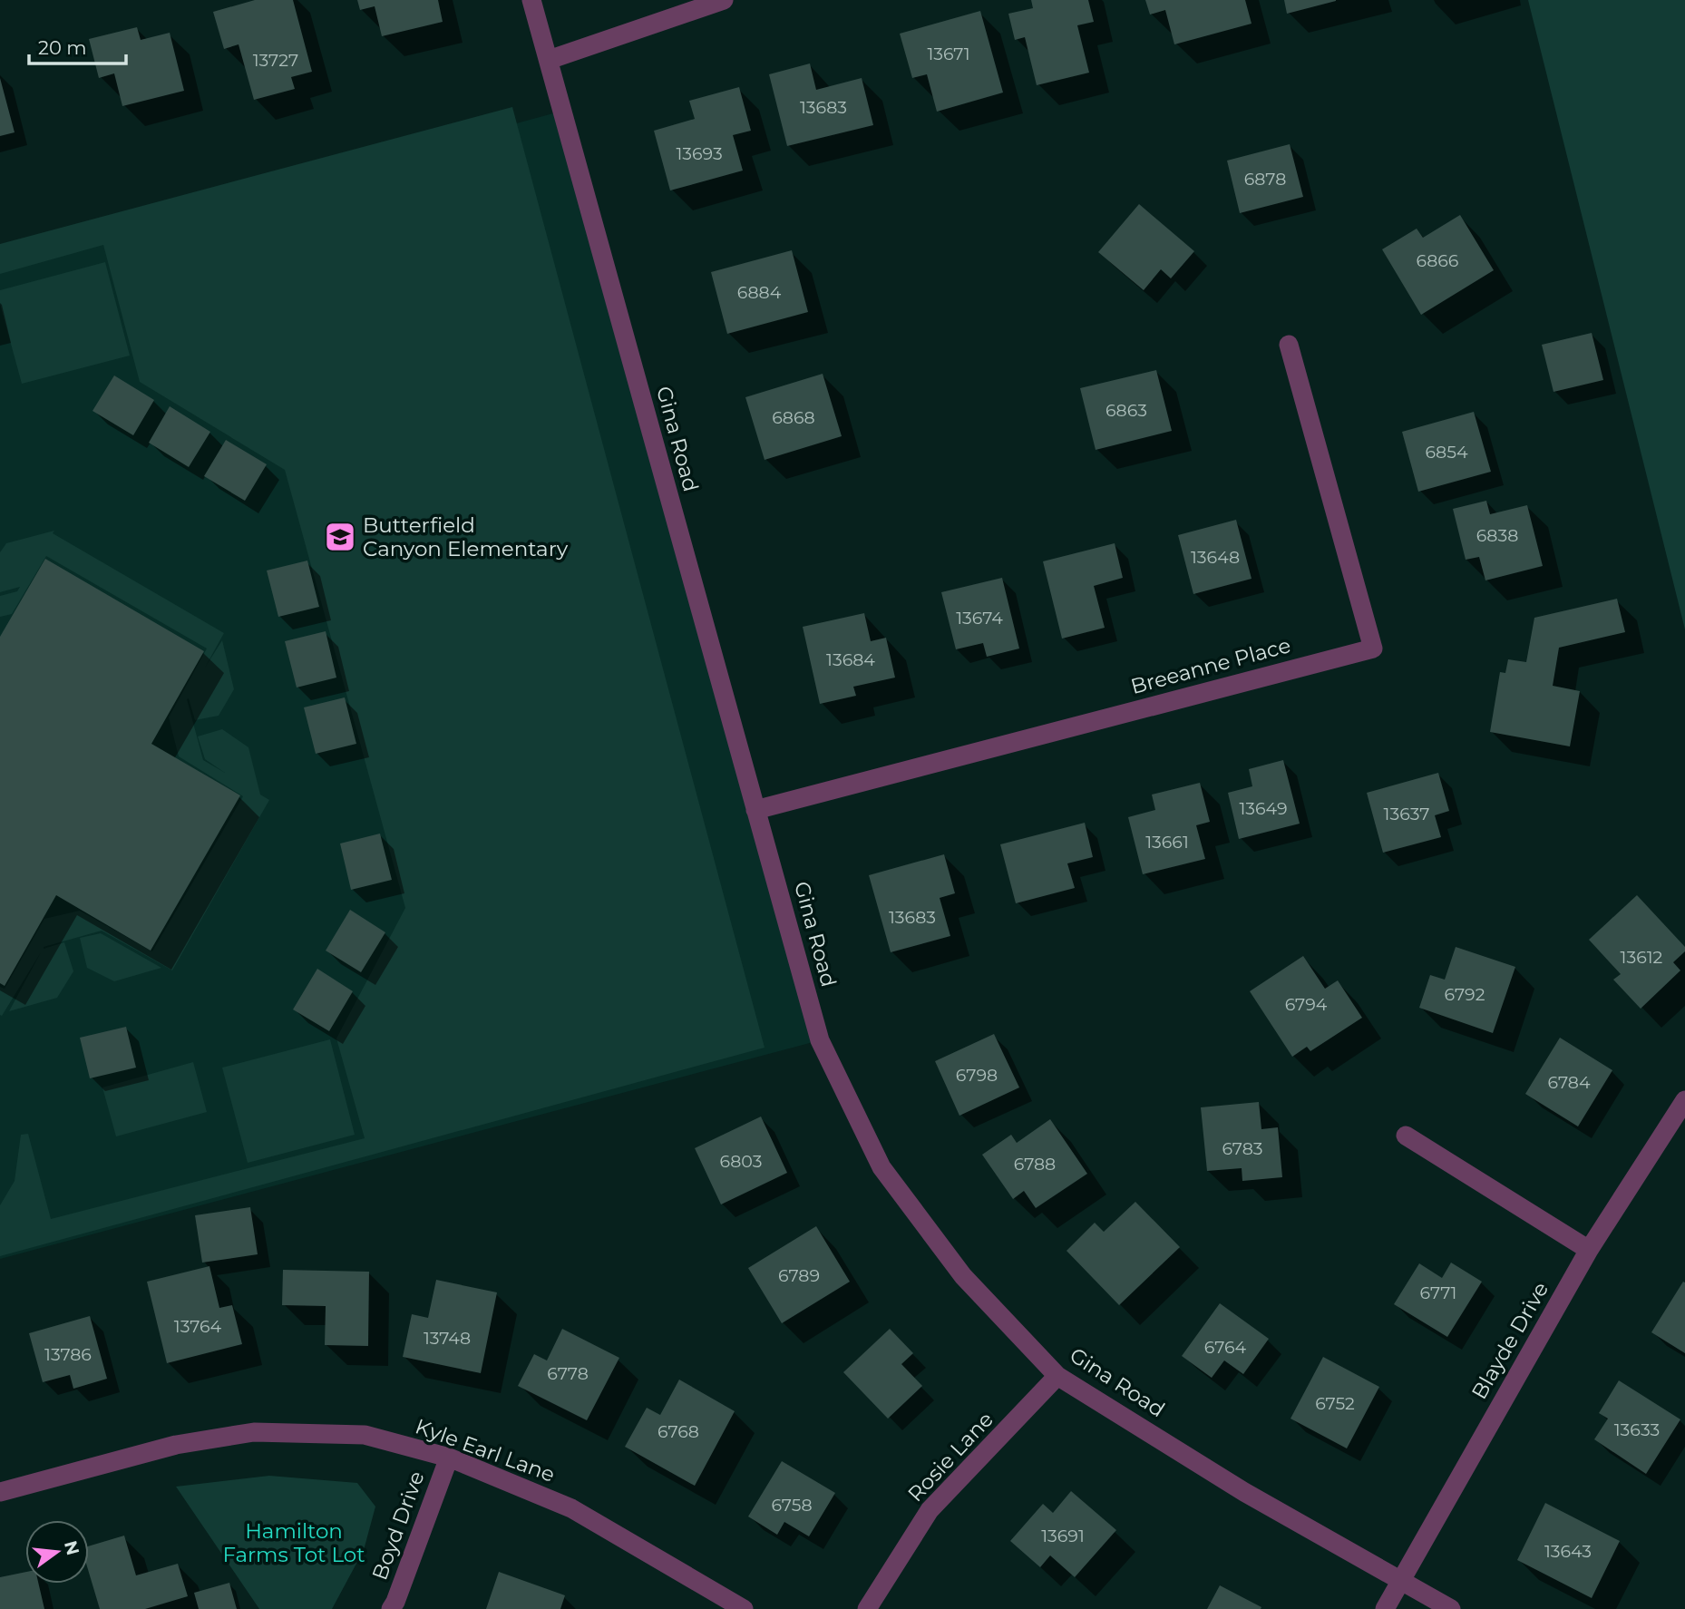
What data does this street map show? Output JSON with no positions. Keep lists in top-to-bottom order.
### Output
{
  "streets": {
    "street": [
      "Gina Road",
      "Breeanne Place",
      "Blayde Drive",
      "Kyle Earl Lane",
      "Rosie Lane",
      "Boyd Drive"
    ]
  },
  "crossings": [
    ["Gina Road", "Breeanne Place"],
    ["Gina Road", "Blayde Drive"],
    ["Gina Road", "Rosie Lane"],
    ["Kyle Earl Lane", "Boyd Drive"]
  ],
  "parks": ["Hamilton Farms Tot Lot"],
  "places": {
    "school or university": ["Butterfield Canyon Elementary"]
  },
  "house_numbers": [
    "13671",
    "13727",
    "13683",
    "13693",
    "6878",
    "6866",
    "6884",
    "6863",
    "6868",
    "6854",
    "6838",
    "13648",
    "13674",
    "13684",
    "13649",
    "13637",
    "13661",
    "13683",
    "13612",
    "6792",
    "6794",
    "6798",
    "6784",
    "6783",
    "6803",
    "6788",
    "6789",
    "6771",
    "13764",
    "13748",
    "6764",
    "13786",
    "6778",
    "6752",
    "13633",
    "6768",
    "6758",
    "13691",
    "13643"
  ],
  "scale_bar": "20 m",
  "north": "right"
}
